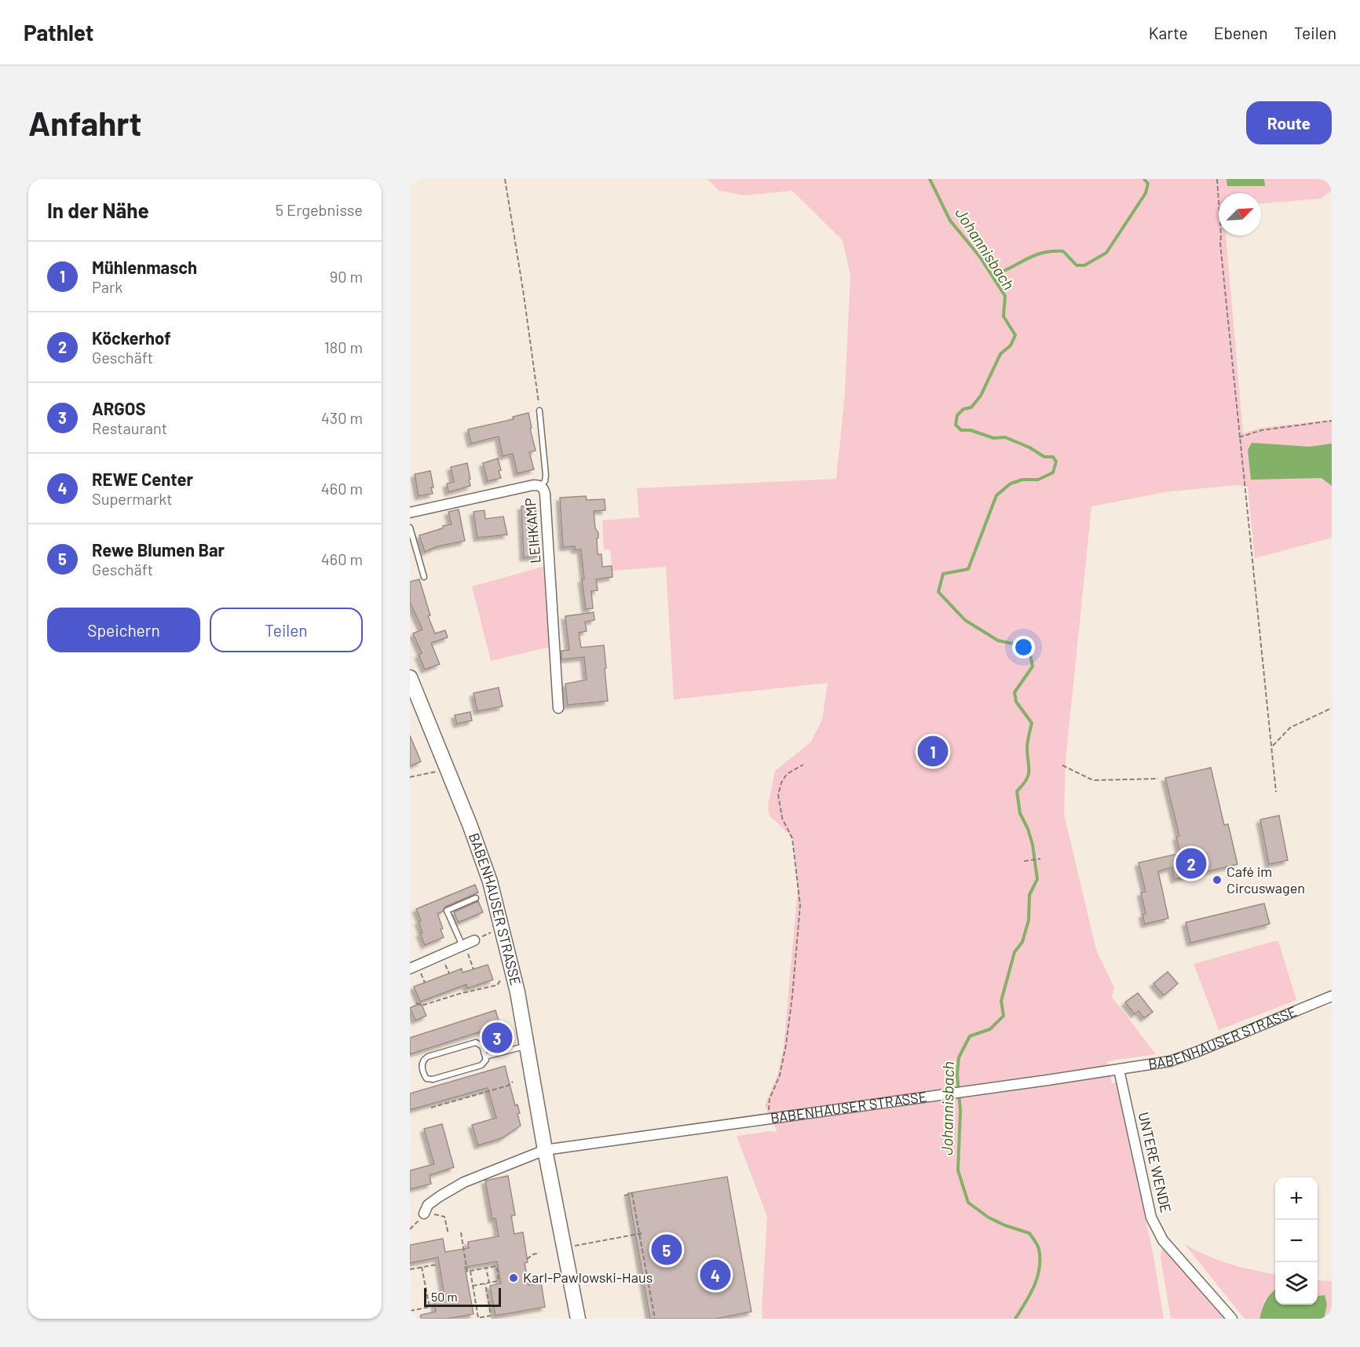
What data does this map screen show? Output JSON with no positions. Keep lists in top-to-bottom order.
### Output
{
  "streets": {
    "main road": ["BABENHAUSER STRASSE"],
    "street": ["LEIHKAMP", "UNTERE WENDE"]
  },
  "crossings": [
    ["BABENHAUSER STRASSE", "UNTERE WENDE"]
  ],
  "water": ["Johannisbach"],
  "places": ["Café im Circuswagen", "Karl-Pawlowski-Haus"],
  "scale_bar": "50 m",
  "north": "top right",
  "page": {
    "header": "Pathlet",
    "nav": ["Karte", "Ebenen", "Teilen"],
    "buttons": [
      "Route",
      ["Speichern", "Teilen"]
    ],
    "title": "Anfahrt",
    "heading": ["In der Nähe", "5 Ergebnisse"],
    "list": [
      {
        "mark": "1",
        "name": "Mühlenmasch",
        "note": "Park",
        "value": "90 m"
      },
      {
        "mark": "2",
        "name": "Köckerhof",
        "note": "Geschäft",
        "value": "180 m"
      },
      {
        "mark": "3",
        "name": "ARGOS",
        "note": "Restaurant",
        "value": "430 m"
      },
      {
        "mark": "4",
        "name": "REWE Center",
        "note": "Supermarkt",
        "value": "460 m"
      },
      {
        "mark": "5",
        "name": "Rewe Blumen Bar",
        "note": "Geschäft",
        "value": "460 m"
      }
    ],
    "pins": [
      "1",
      "2",
      "3",
      "5",
      "4"
    ],
    "map_buttons": ["+", "−"],
    "scale": "50 m"
  }
}
